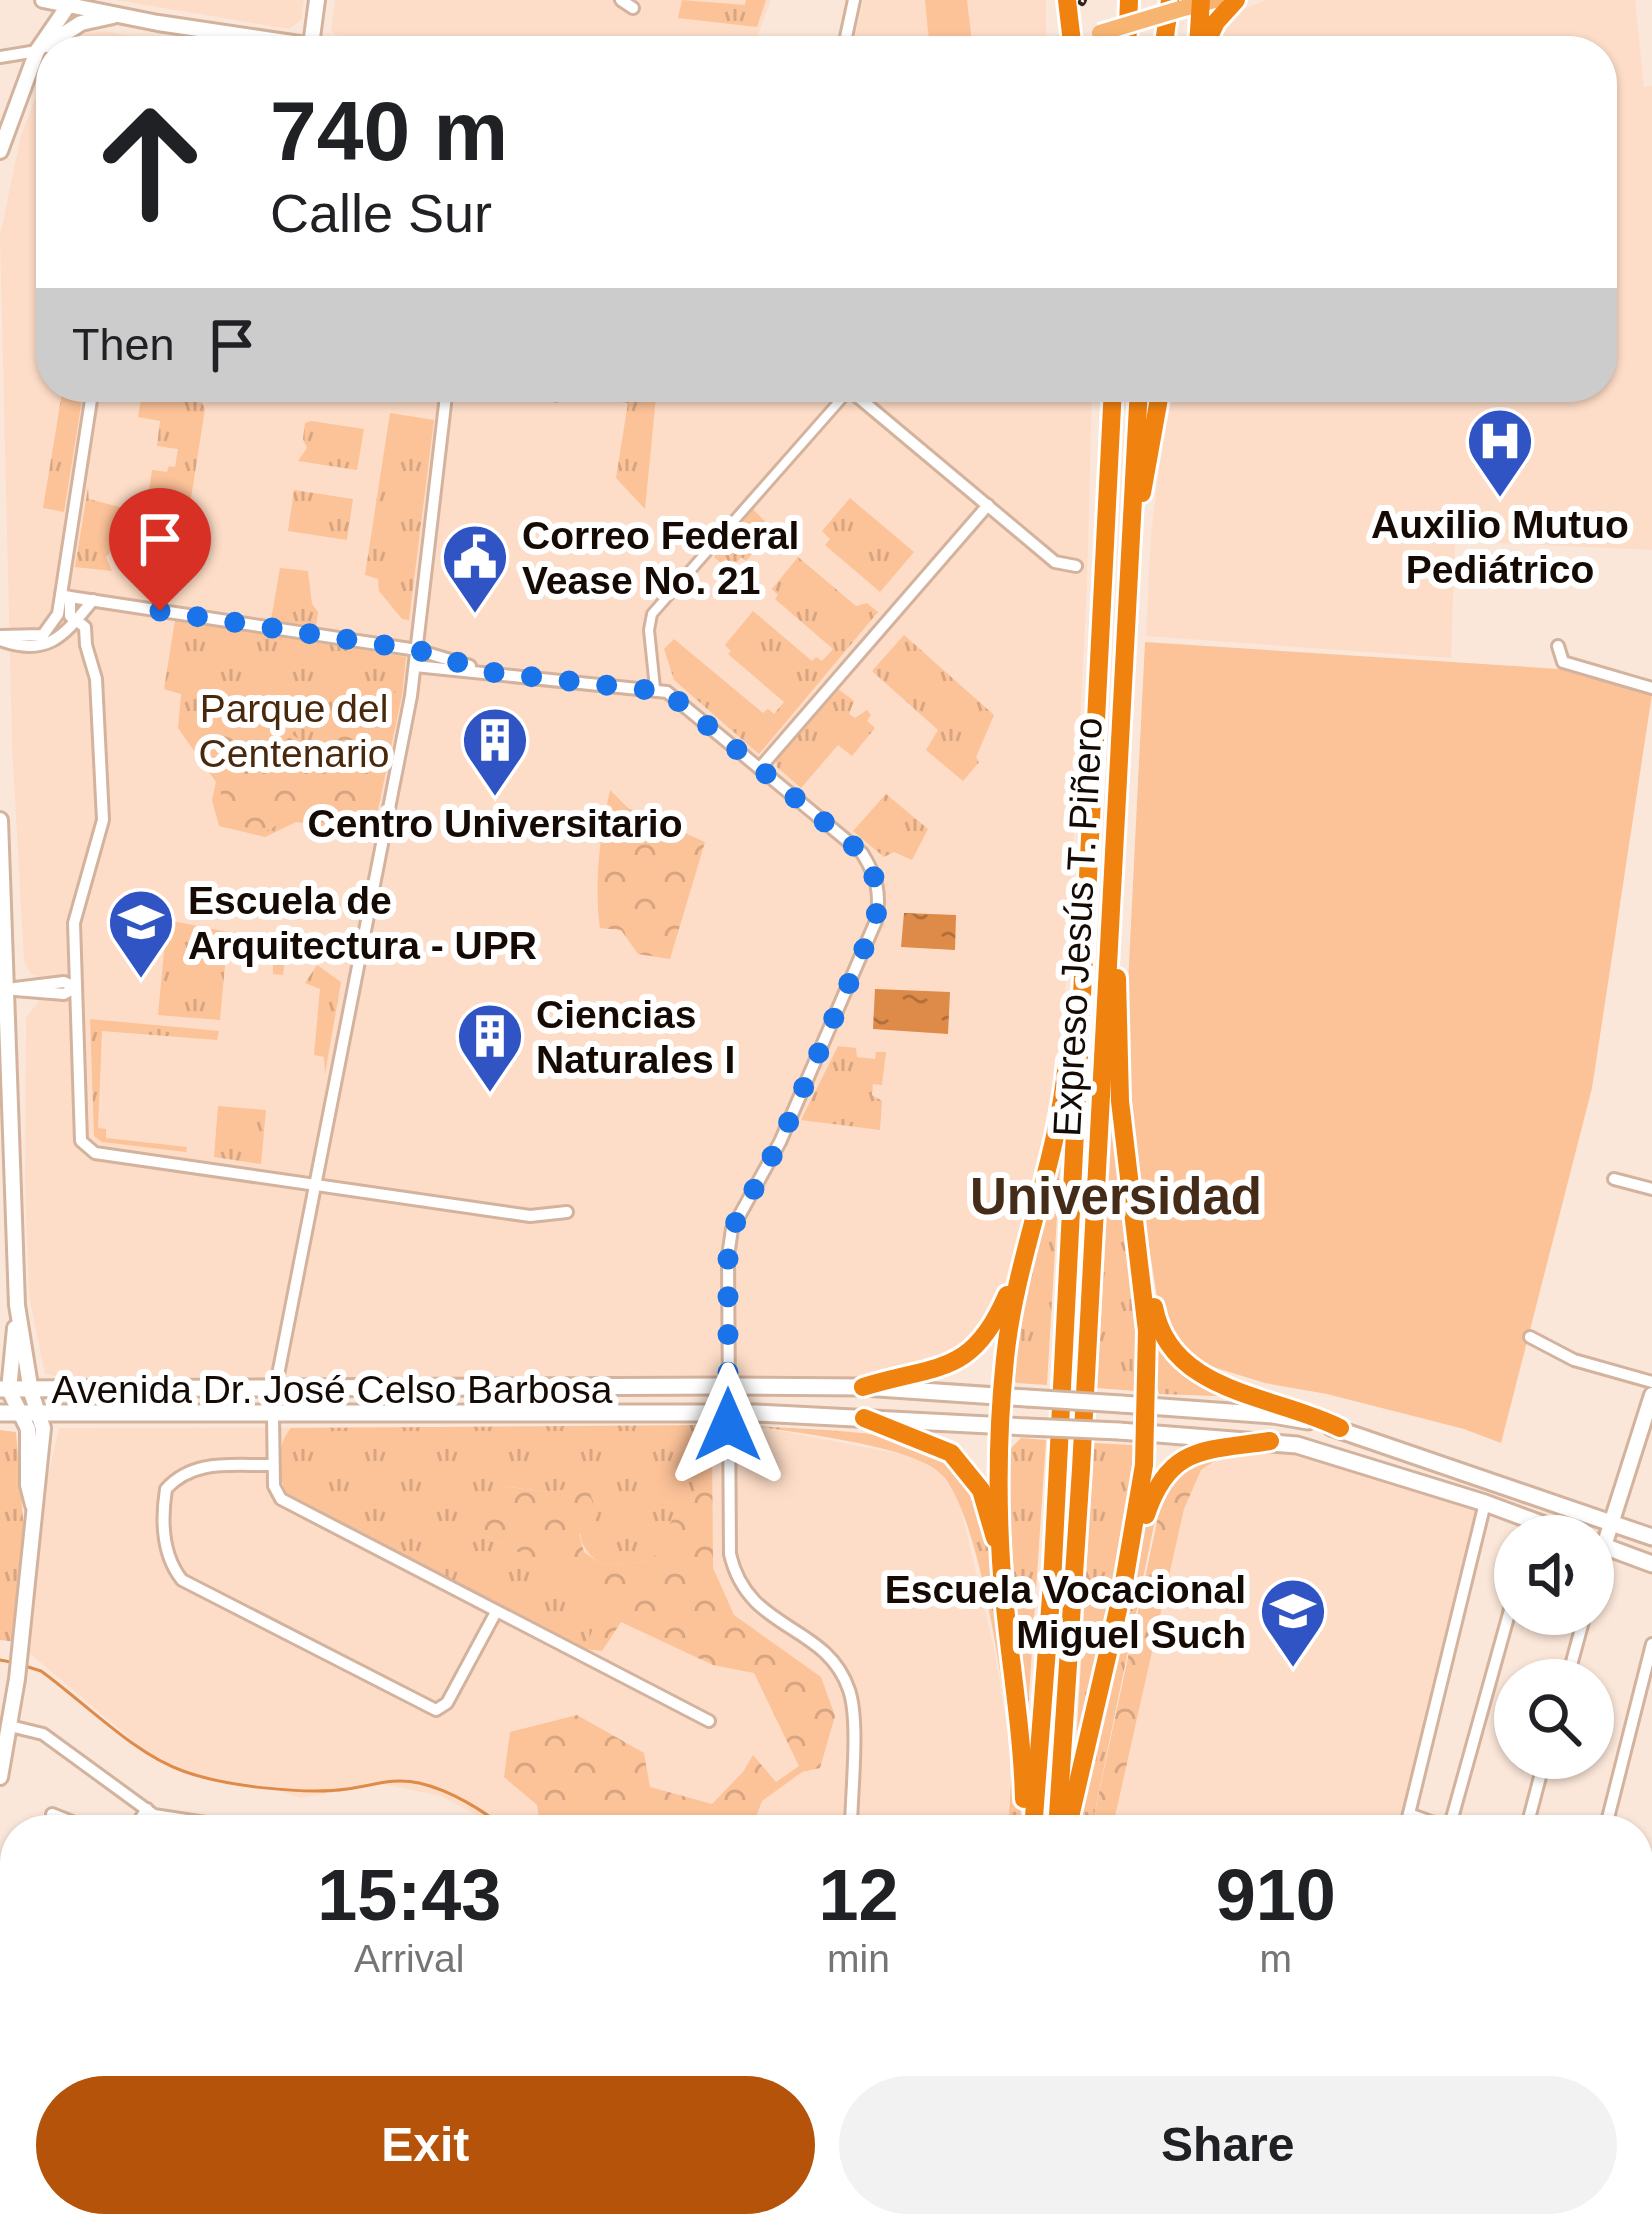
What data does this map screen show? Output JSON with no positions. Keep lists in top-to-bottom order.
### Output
{
  "streets": {
    "highway": ["Expreso Jesús T. Piñero"],
    "main road": ["Avenida Dr. José Celso Barbosa"]
  },
  "districts": ["Universidad"],
  "parks": ["Parque del Centenario"],
  "places": {
    "hospital": ["Auxilio Mutuo Pediátrico"],
    "public building": ["Correo Federal Vease No. 21"],
    "building": ["Centro Universitario", "Ciencias Naturales I"],
    "school or university": ["Escuela de Arquitectura - UPR", "Escuela Vocacional Miguel Such"]
  },
  "page": {
    "turn": ["740 m", "Calle Sur"],
    "then": "Then",
    "eta": [
      "15:43",
      "Arrival",
      "12",
      "min",
      "910",
      "m"
    ],
    "buttons": ["Exit", "Share"]
  }
}
